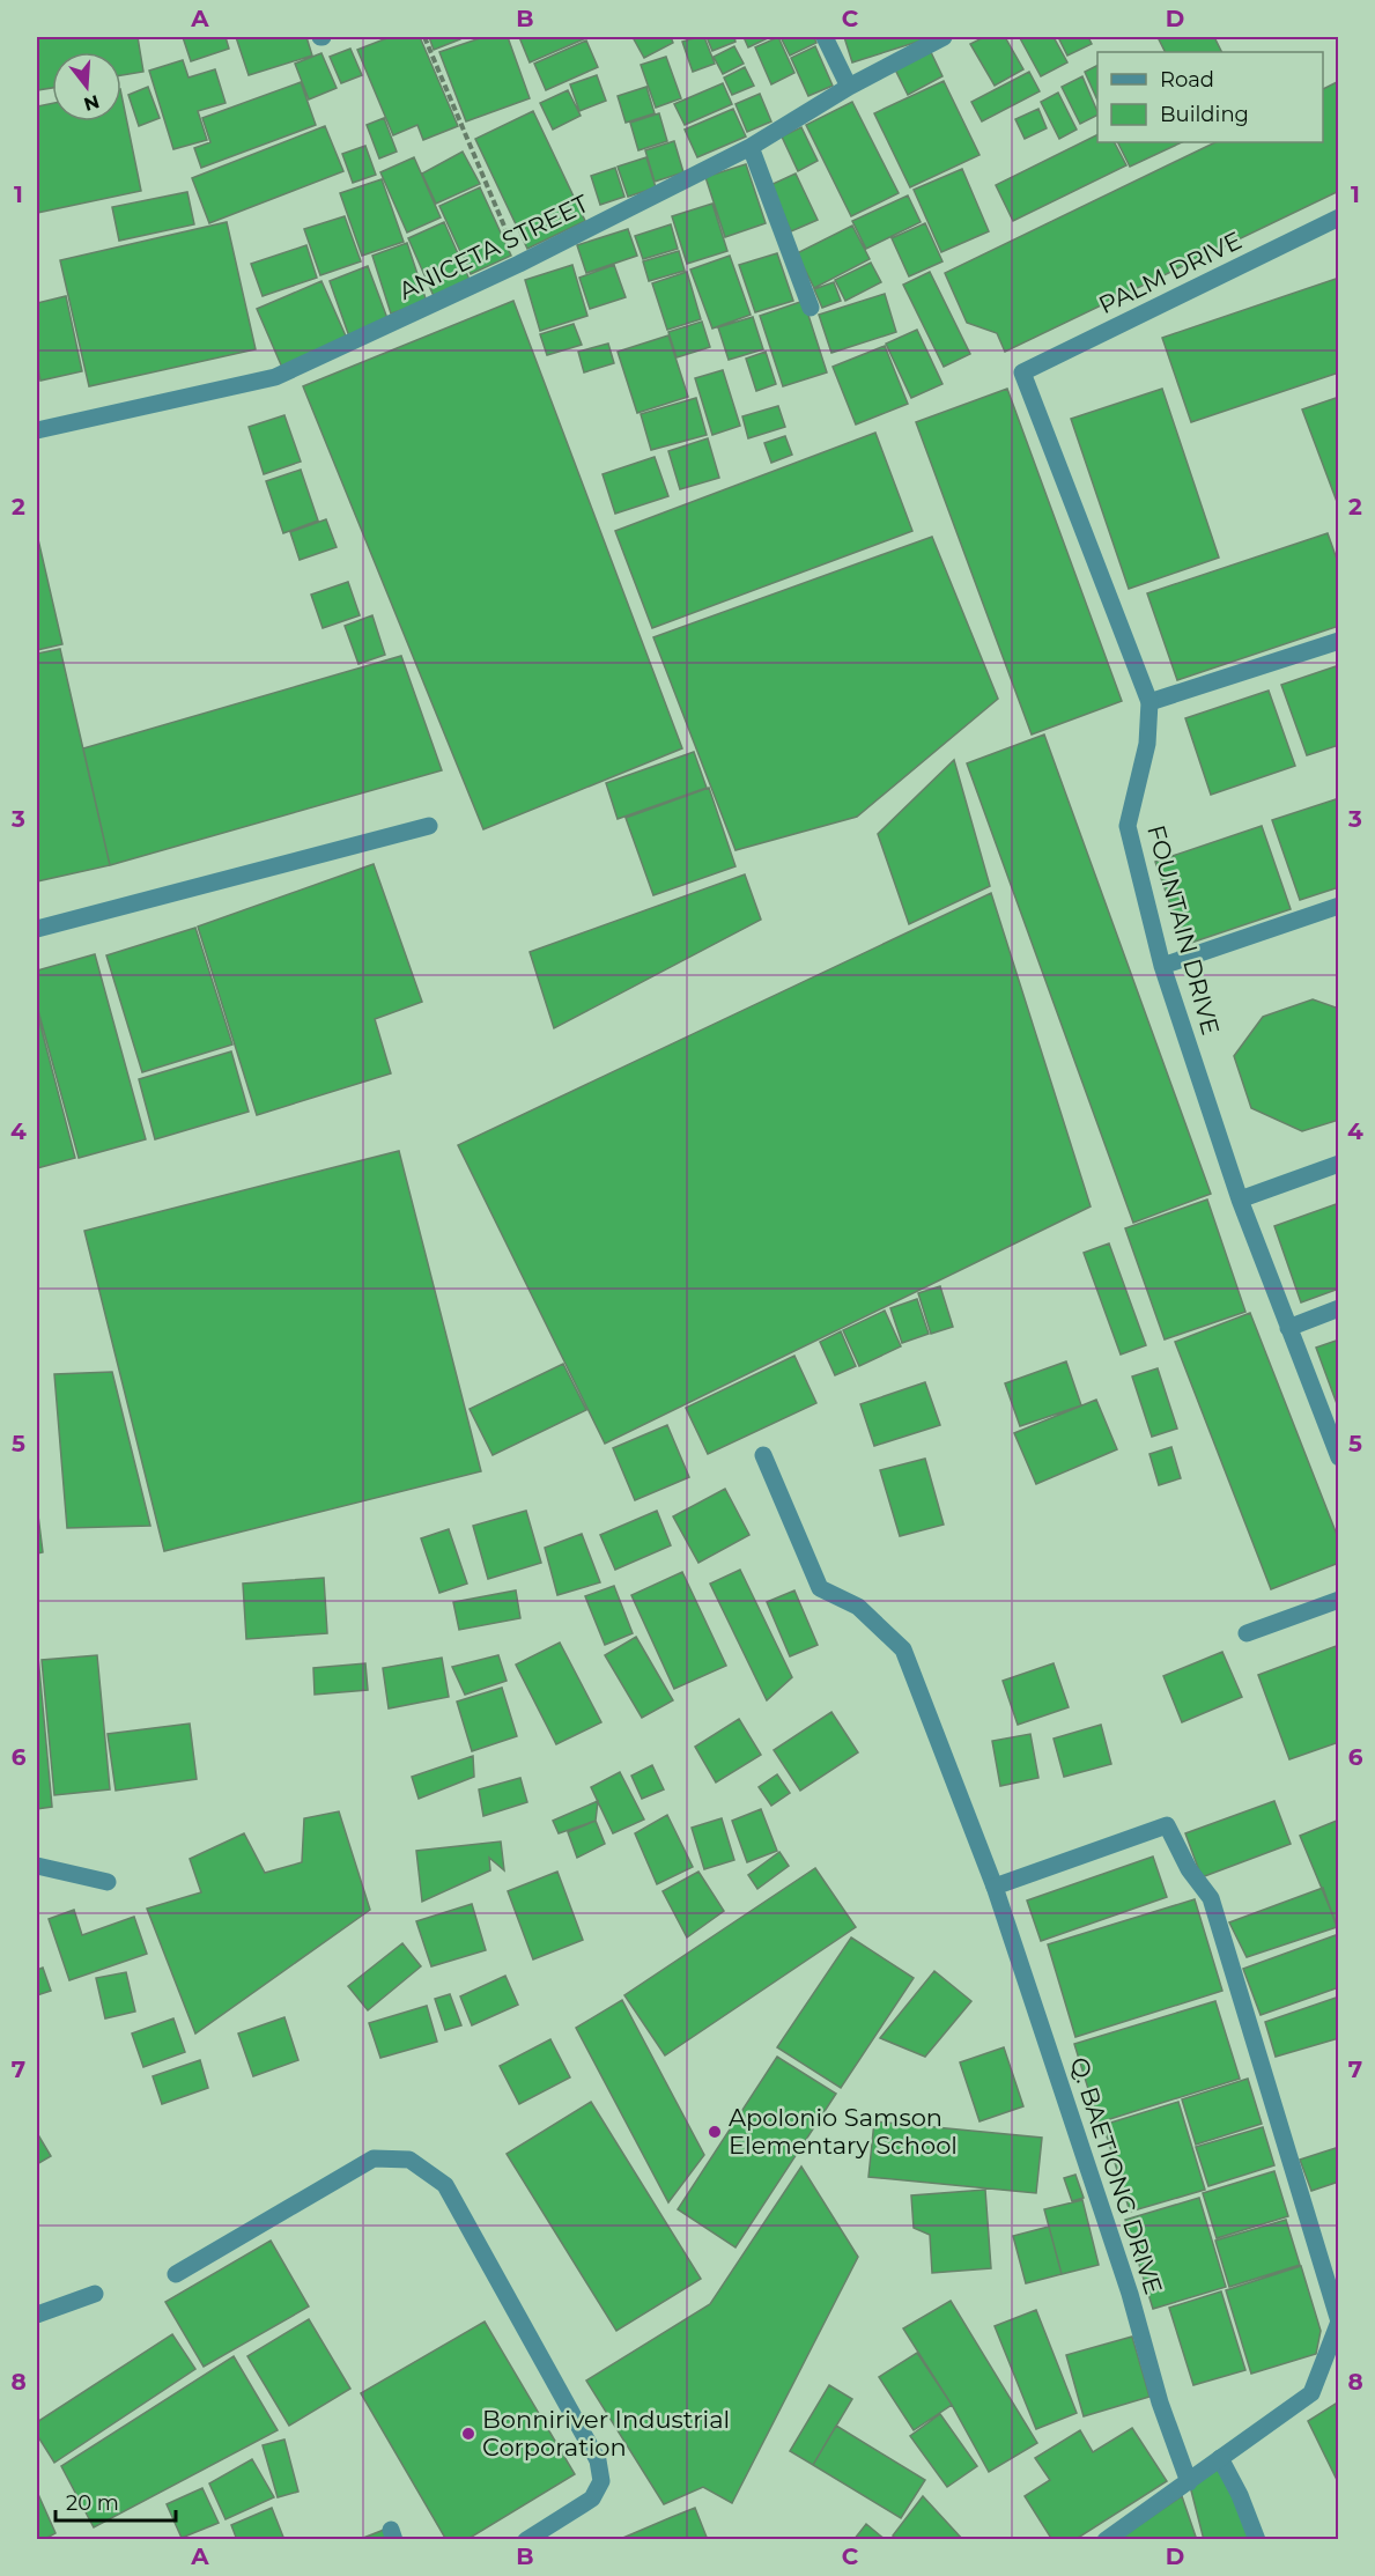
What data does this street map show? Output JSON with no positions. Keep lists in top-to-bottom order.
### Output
{
  "streets": {
    "street": [
      "ANICETA STREET",
      "PALM DRIVE",
      "FOUNTAIN DRIVE",
      "Q. BAETIONG DRIVE"
    ]
  },
  "crossings": [
    ["PALM DRIVE", "FOUNTAIN DRIVE"]
  ],
  "places": ["Apolonio Samson Elementary School", "Bonniriver Industrial Corporation"],
  "legend": ["Road", "Building"],
  "scale_bar": "20 m",
  "north": "bottom",
  "grid": {
    "columns": [
      "A",
      "B",
      "C",
      "D"
    ],
    "rows": [
      "1",
      "2",
      "3",
      "4",
      "5",
      "6",
      "7",
      "8"
    ]
  }
}
